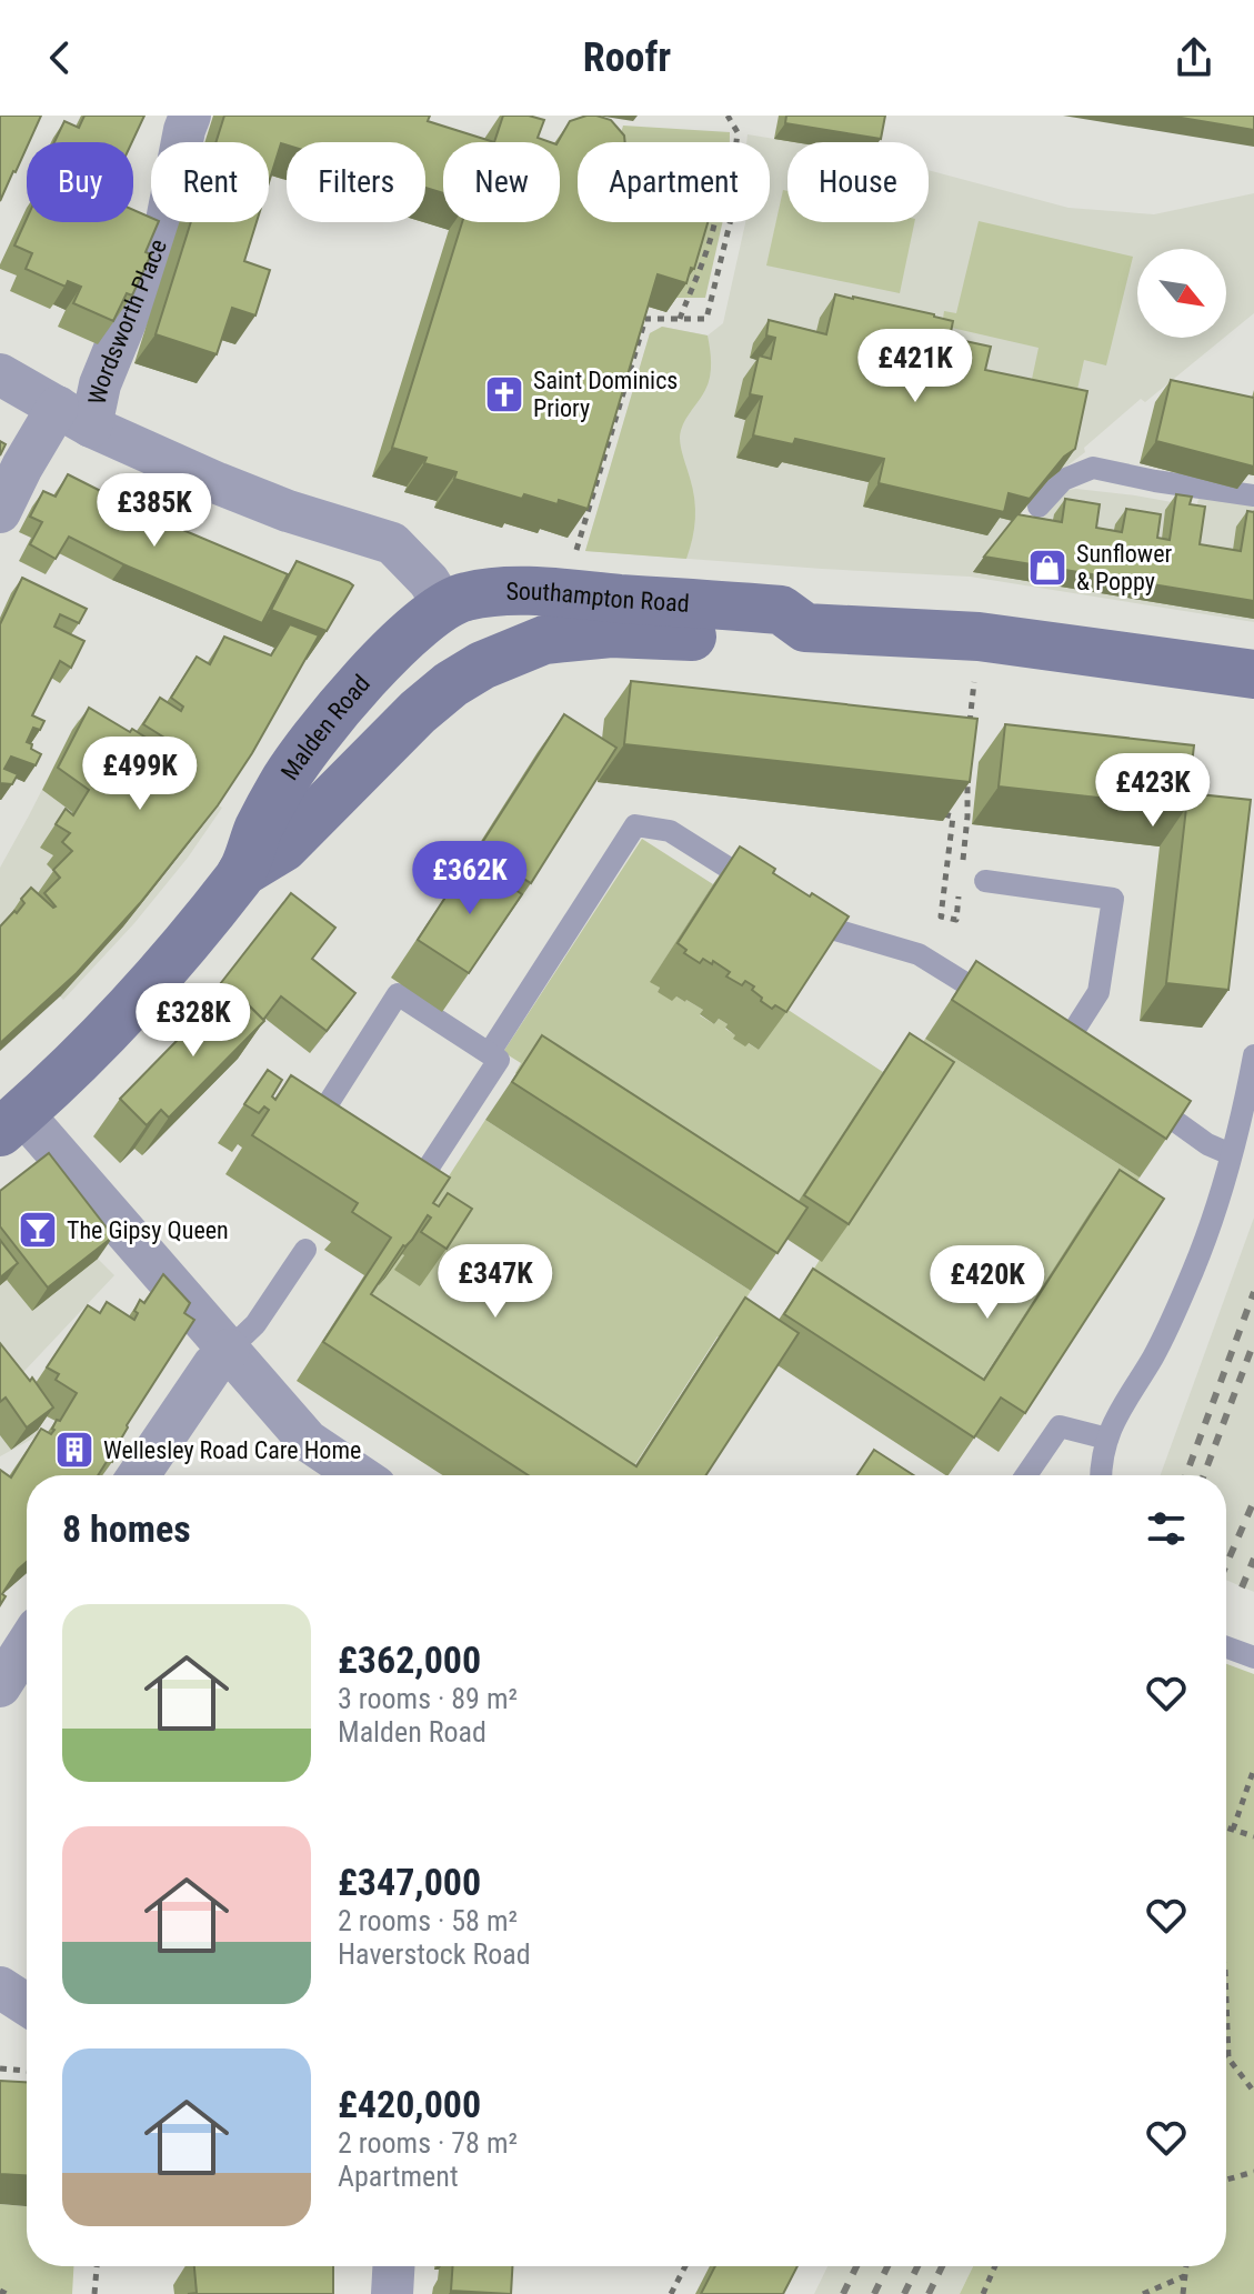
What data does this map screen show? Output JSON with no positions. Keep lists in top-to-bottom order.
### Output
{
  "streets": {
    "main road": ["Southampton Road", "Malden Road"],
    "street": ["Wordsworth Place"]
  },
  "crossings": [
    ["Southampton Road", "Malden Road"]
  ],
  "places": {
    "church": ["Saint Dominics Priory"],
    "shop": ["Sunflower & Poppy"],
    "bar": ["The Gipsy Queen"],
    "building": ["Wellesley Road Care Home"]
  },
  "north": "bottom right",
  "page": {
    "header": "Roofr",
    "chip": [
      "Buy",
      "Rent",
      "Filters",
      "New",
      "Apartment",
      "House"
    ],
    "price": [
      "£421K",
      "£385K",
      "£499K",
      "£423K",
      "£362K",
      "£328K",
      "£347K",
      "£420K"
    ],
    "heading": "8 homes",
    "list": [
      {
        "name": "£362,000",
        "note": "3 rooms · 89 m² · Malden Road"
      },
      {
        "name": "£347,000",
        "note": "2 rooms · 58 m² · Haverstock Road"
      },
      {
        "name": "£420,000",
        "note": "2 rooms · 78 m² · Apartment"
      }
    ]
  }
}
